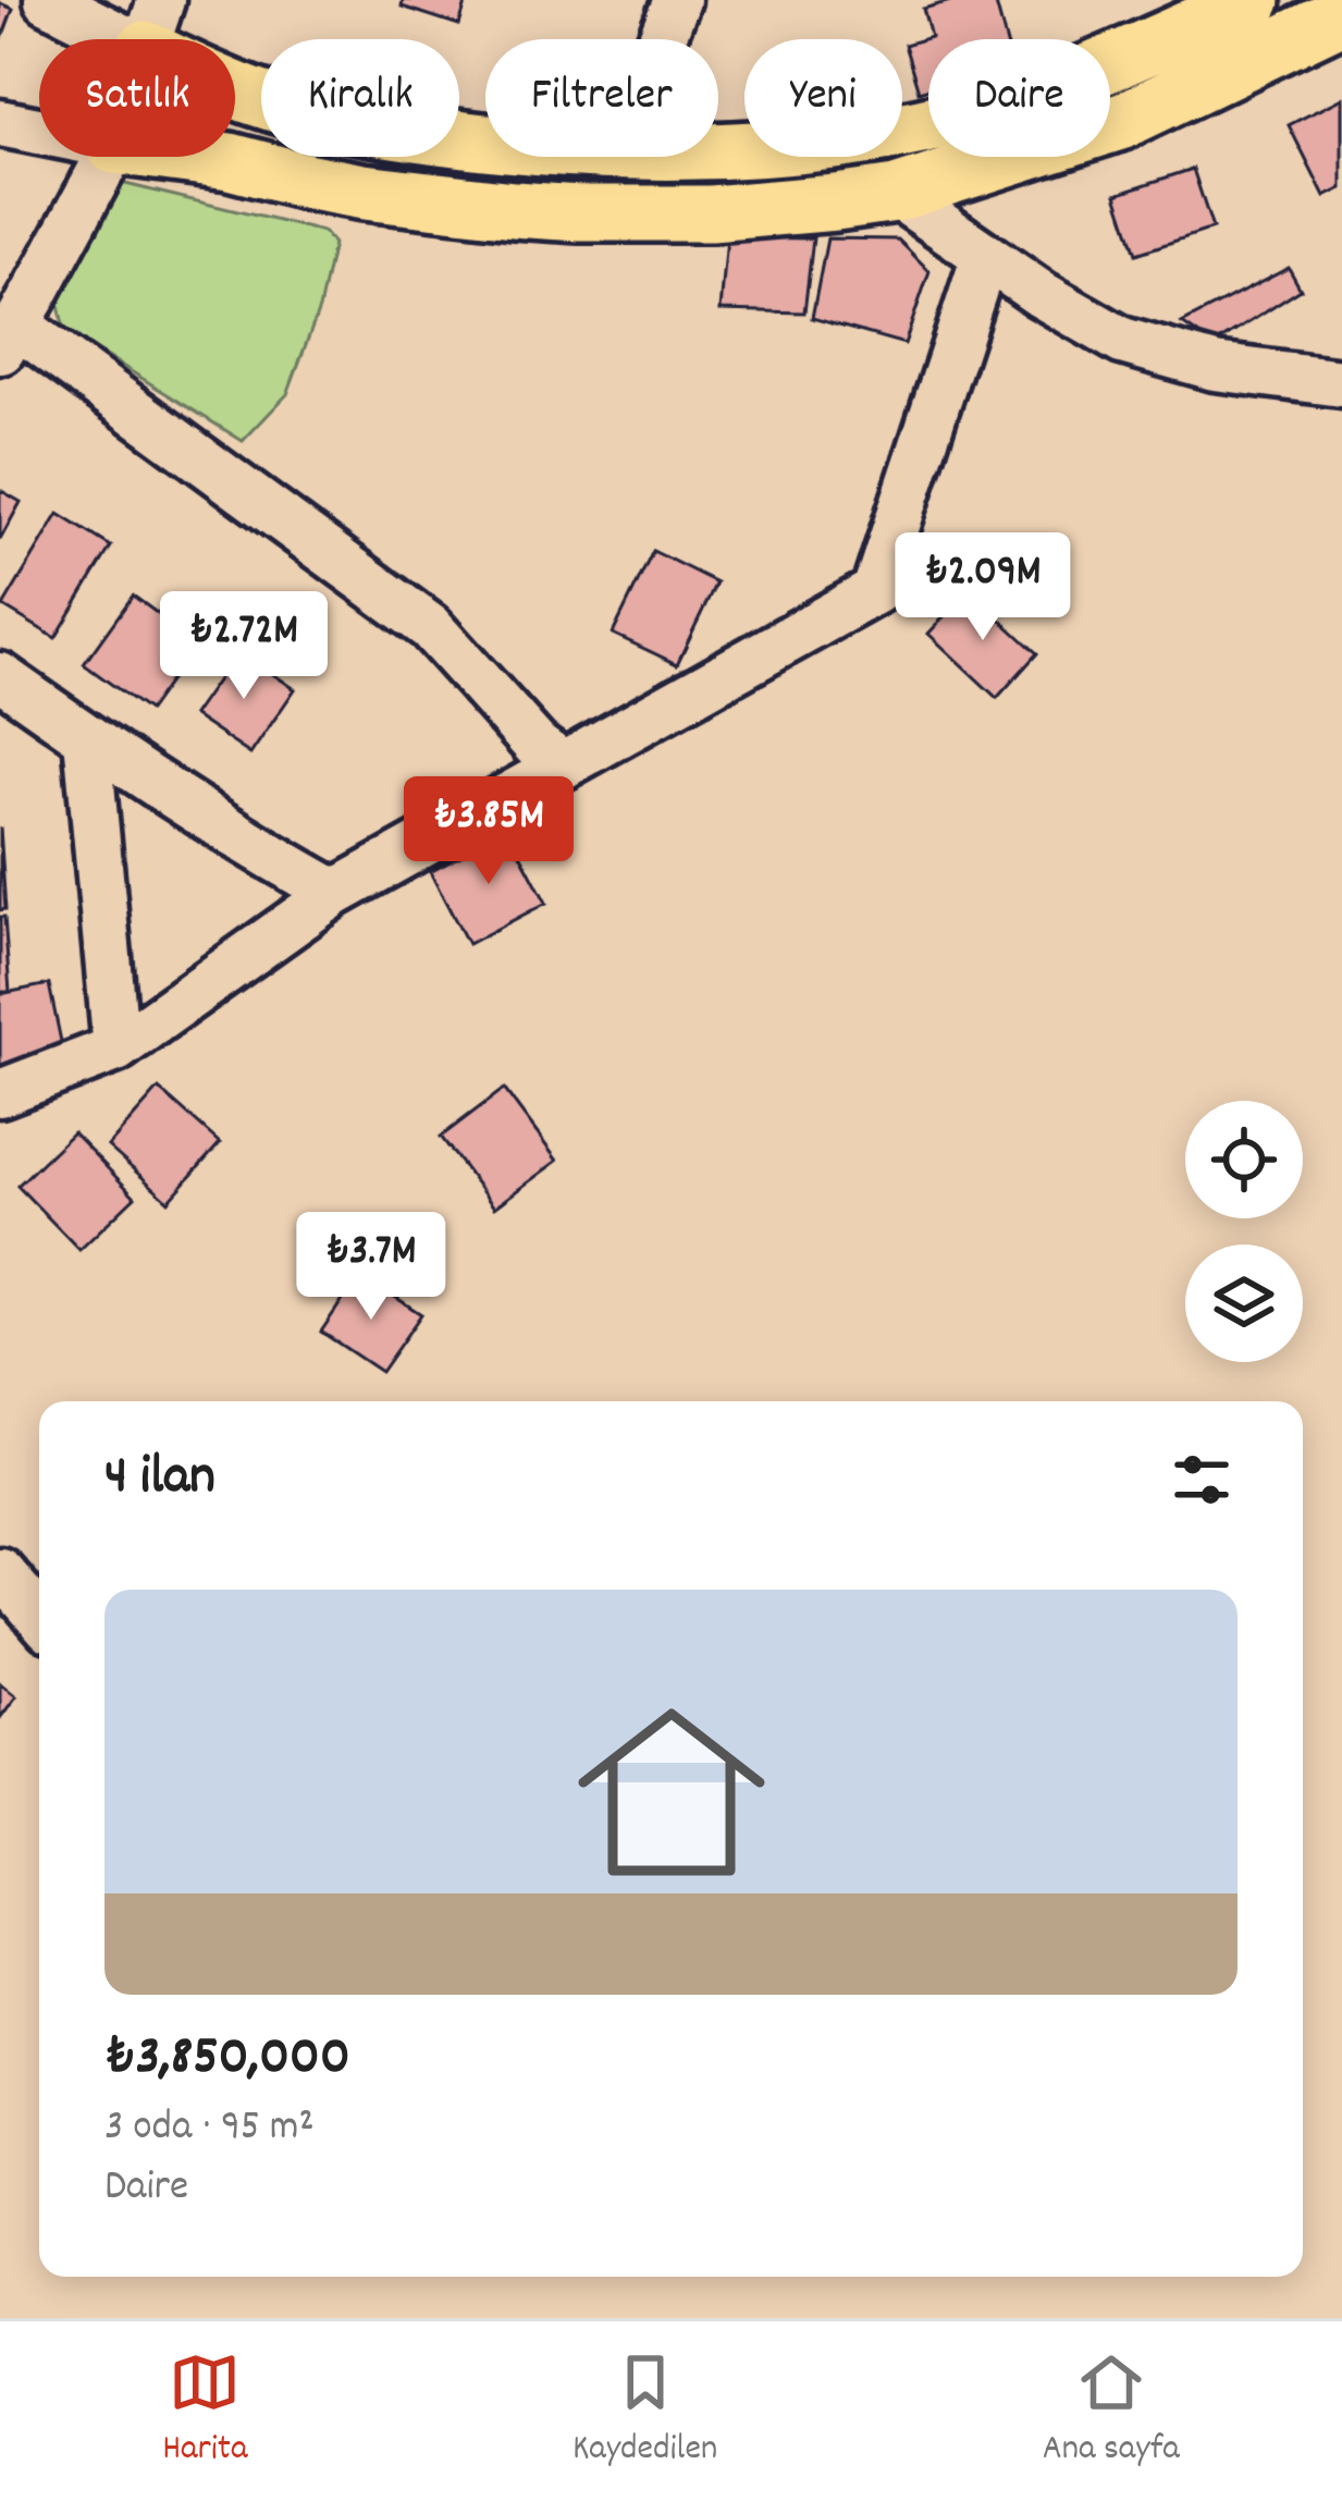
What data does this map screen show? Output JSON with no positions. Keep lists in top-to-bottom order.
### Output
{
  "page": {
    "chip": [
      "Satılık",
      "Kiralık",
      "Filtreler",
      "Yeni",
      "Daire"
    ],
    "price": [
      "₺2.09M",
      "₺2.72M",
      "₺3.85M",
      "₺3.7M"
    ],
    "heading": "4 ilan",
    "list": [
      {
        "name": "₺3,850,000",
        "note": "3 oda · 95 m² · Daire"
      }
    ],
    "tabs": ["Harita", "Kaydedilen", "Ana sayfa"]
  }
}
